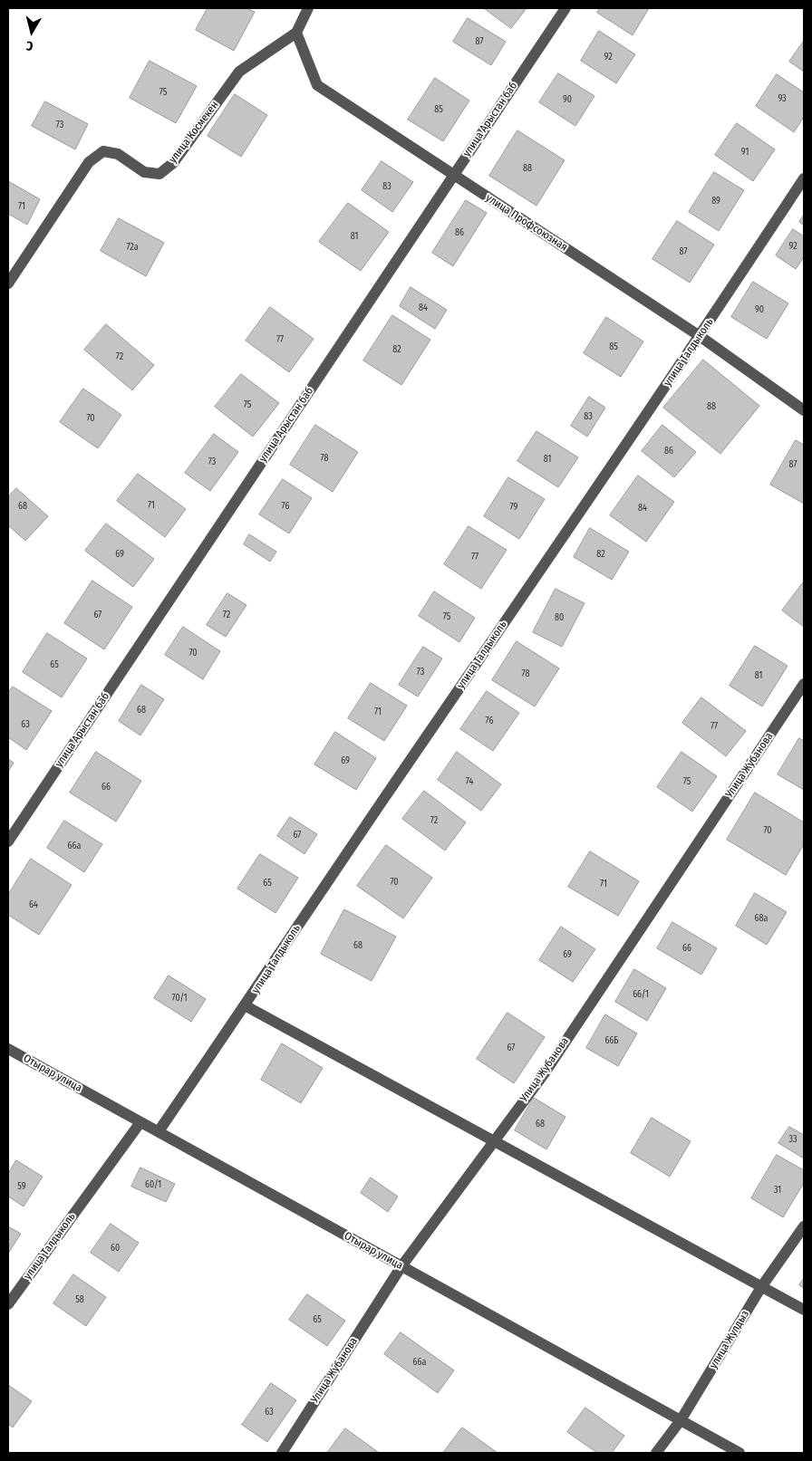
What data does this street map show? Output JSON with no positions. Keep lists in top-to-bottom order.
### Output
{
  "streets": {
    "street": [
      "улица Арыстан баб",
      "улица Космекен",
      "улица Профсоюзная",
      "улица Талдыколь",
      "Улица Жубанова",
      "Отырар улица",
      "улица Жулдыз"
    ]
  },
  "crossings": [
    ["улица Арыстан баб", "улица Профсоюзная"],
    ["улица Космекен", "улица Профсоюзная"],
    ["улица Профсоюзная", "улица Талдыколь"],
    ["улица Талдыколь", "Отырар улица"],
    ["Улица Жубанова", "Отырар улица"],
    ["Отырар улица", "улица Жулдыз"]
  ],
  "house_numbers": [
    "87",
    "92",
    "75",
    "93",
    "90",
    "85",
    "73",
    "91",
    "88",
    "83",
    "89",
    "71",
    "86",
    "81",
    "92",
    "72а",
    "87",
    "84",
    "90",
    "77",
    "85",
    "82",
    "72",
    "75",
    "88",
    "83",
    "70",
    "86",
    "78",
    "81",
    "73",
    "87",
    "71",
    "68",
    "76",
    "79",
    "84",
    "69",
    "82",
    "77",
    "67",
    "72",
    "75",
    "80",
    "70",
    "65",
    "73",
    "78",
    "81",
    "68",
    "71",
    "76",
    "63",
    "77",
    "69",
    "74",
    "75",
    "66",
    "72",
    "70",
    "67",
    "66а",
    "70",
    "65",
    "71",
    "64",
    "68а",
    "68",
    "66",
    "69",
    "66/1",
    "70/1",
    "66Б",
    "67",
    "68",
    "33",
    "60/1",
    "59",
    "31",
    "60",
    "58",
    "65",
    "66а",
    "63"
  ],
  "north": "bottom"
}
